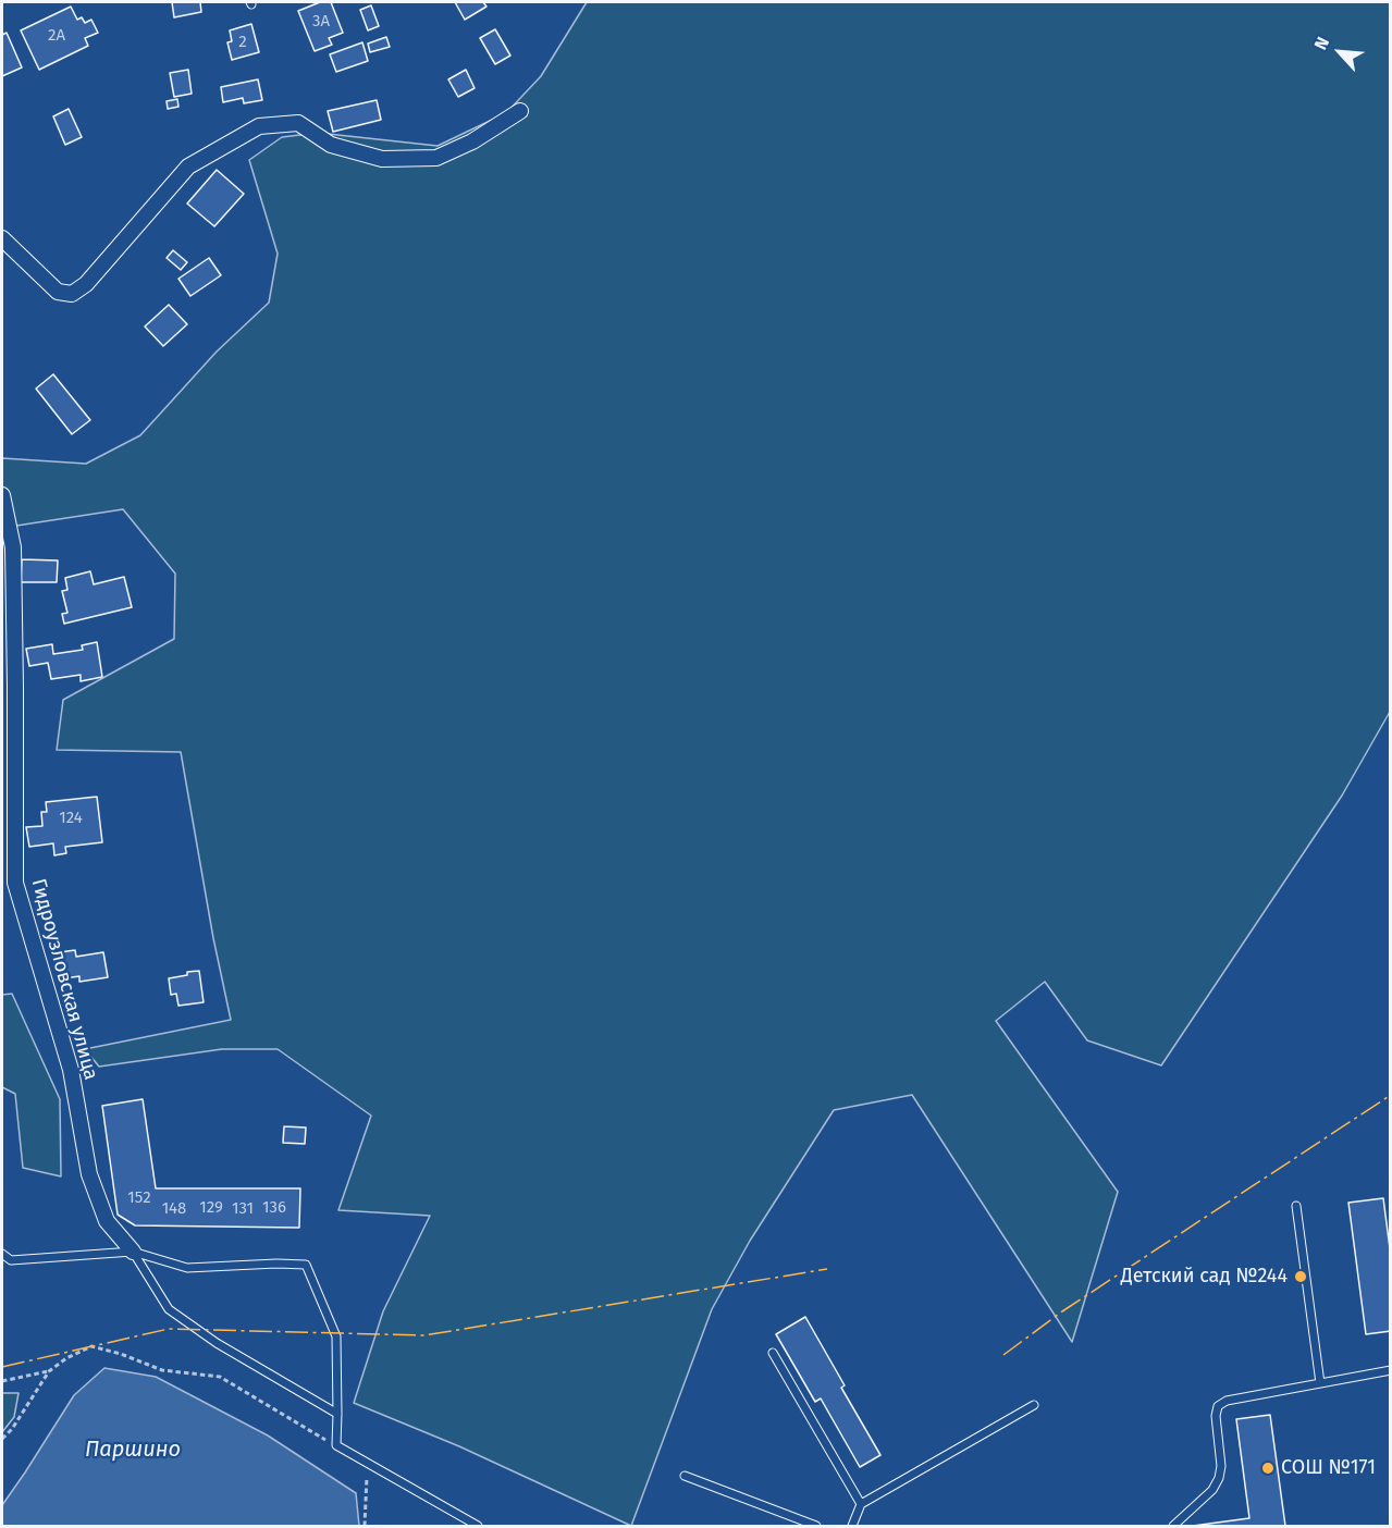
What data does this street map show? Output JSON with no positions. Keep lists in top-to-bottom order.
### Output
{
  "streets": {
    "street": ["Гидроузловская улица"]
  },
  "water": ["Паршино"],
  "places": ["Детский сад №244", "СОШ №171"],
  "house_numbers": [
    "3А",
    "2А",
    "2",
    "124",
    "152",
    "129",
    "136",
    "148",
    "131"
  ],
  "north": "top left"
}
